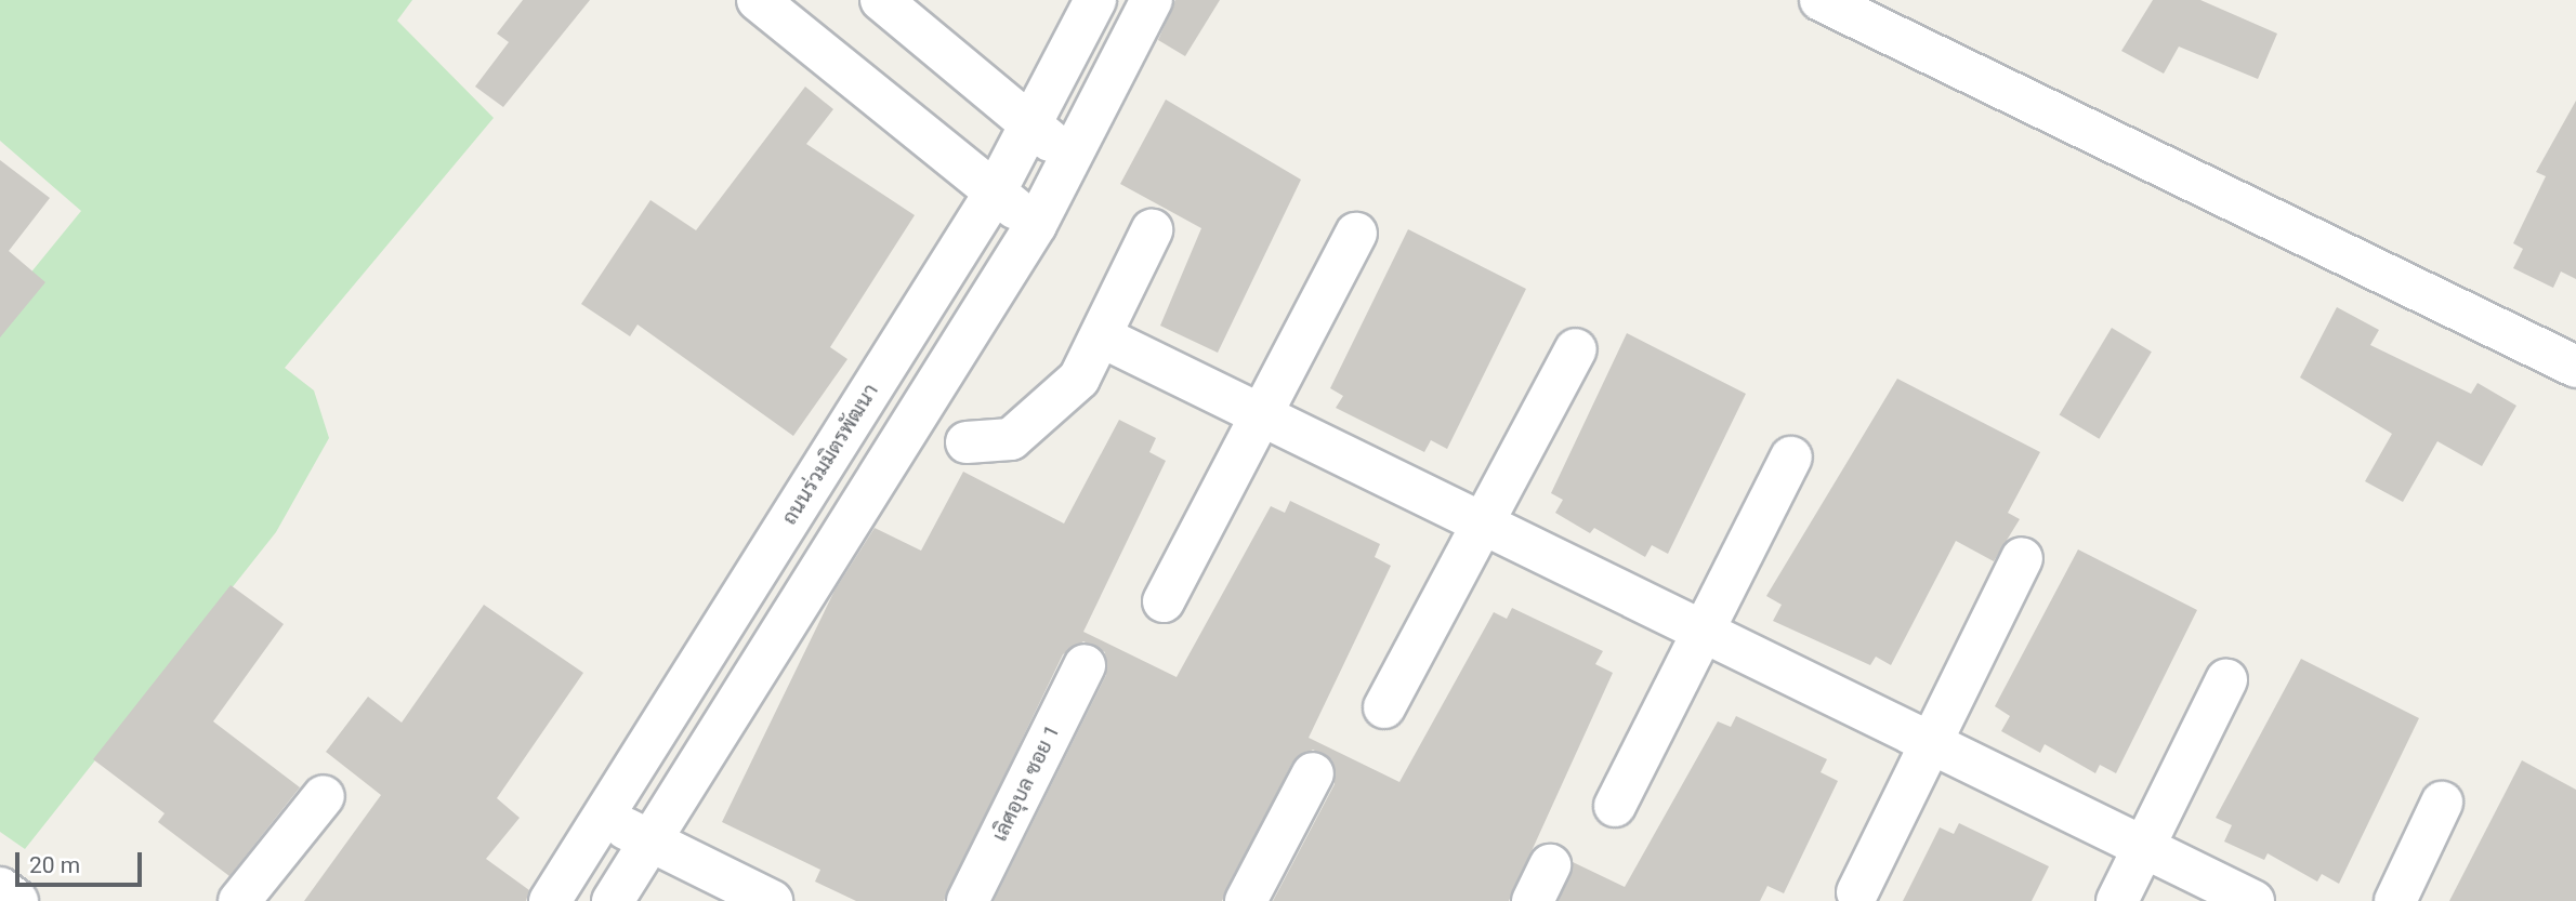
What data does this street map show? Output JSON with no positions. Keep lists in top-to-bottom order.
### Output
{
  "streets": {
    "street": ["ถนนร่วมมิตรพัฒนา", "เลิศอุบล ซอย 1"]
  },
  "scale_bar": "20 m"
}
